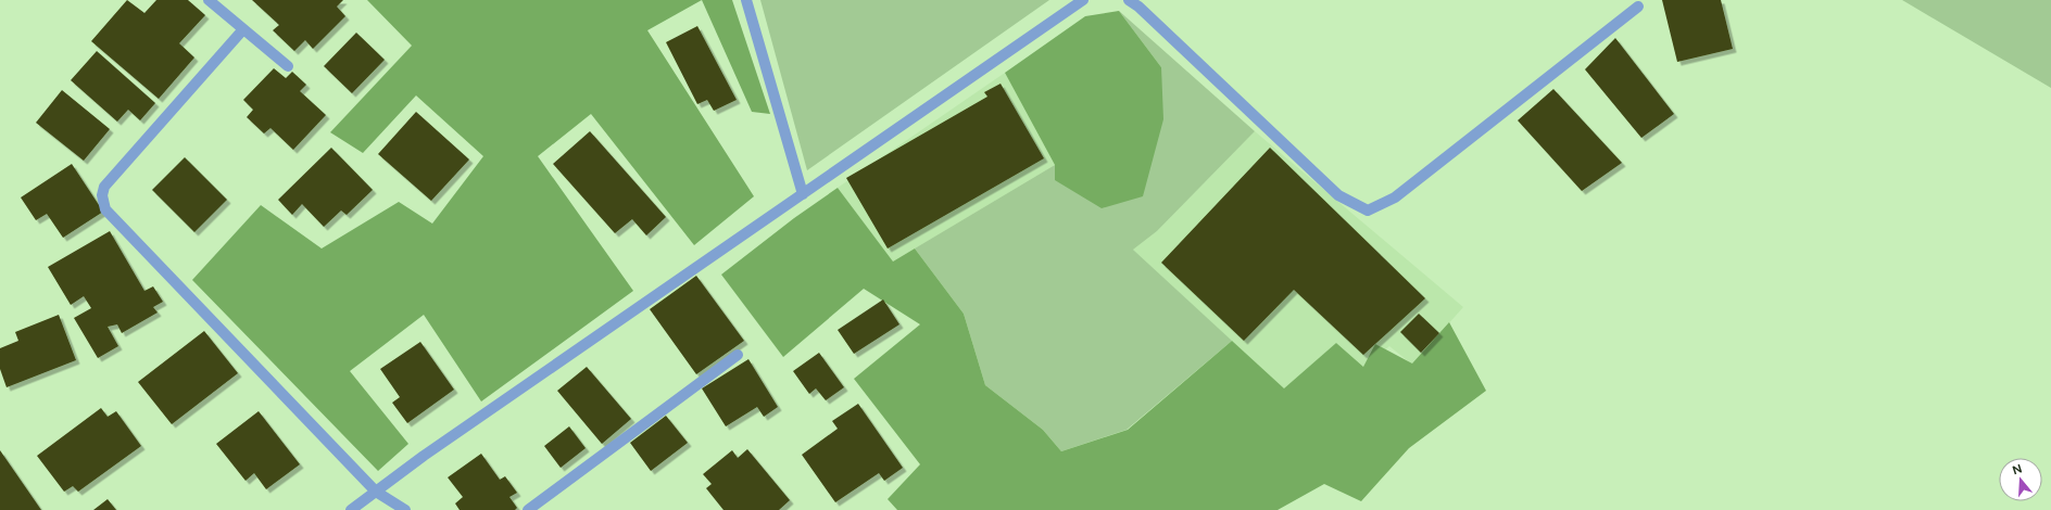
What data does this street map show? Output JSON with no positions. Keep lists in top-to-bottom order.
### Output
{
  "north": "top"
}
